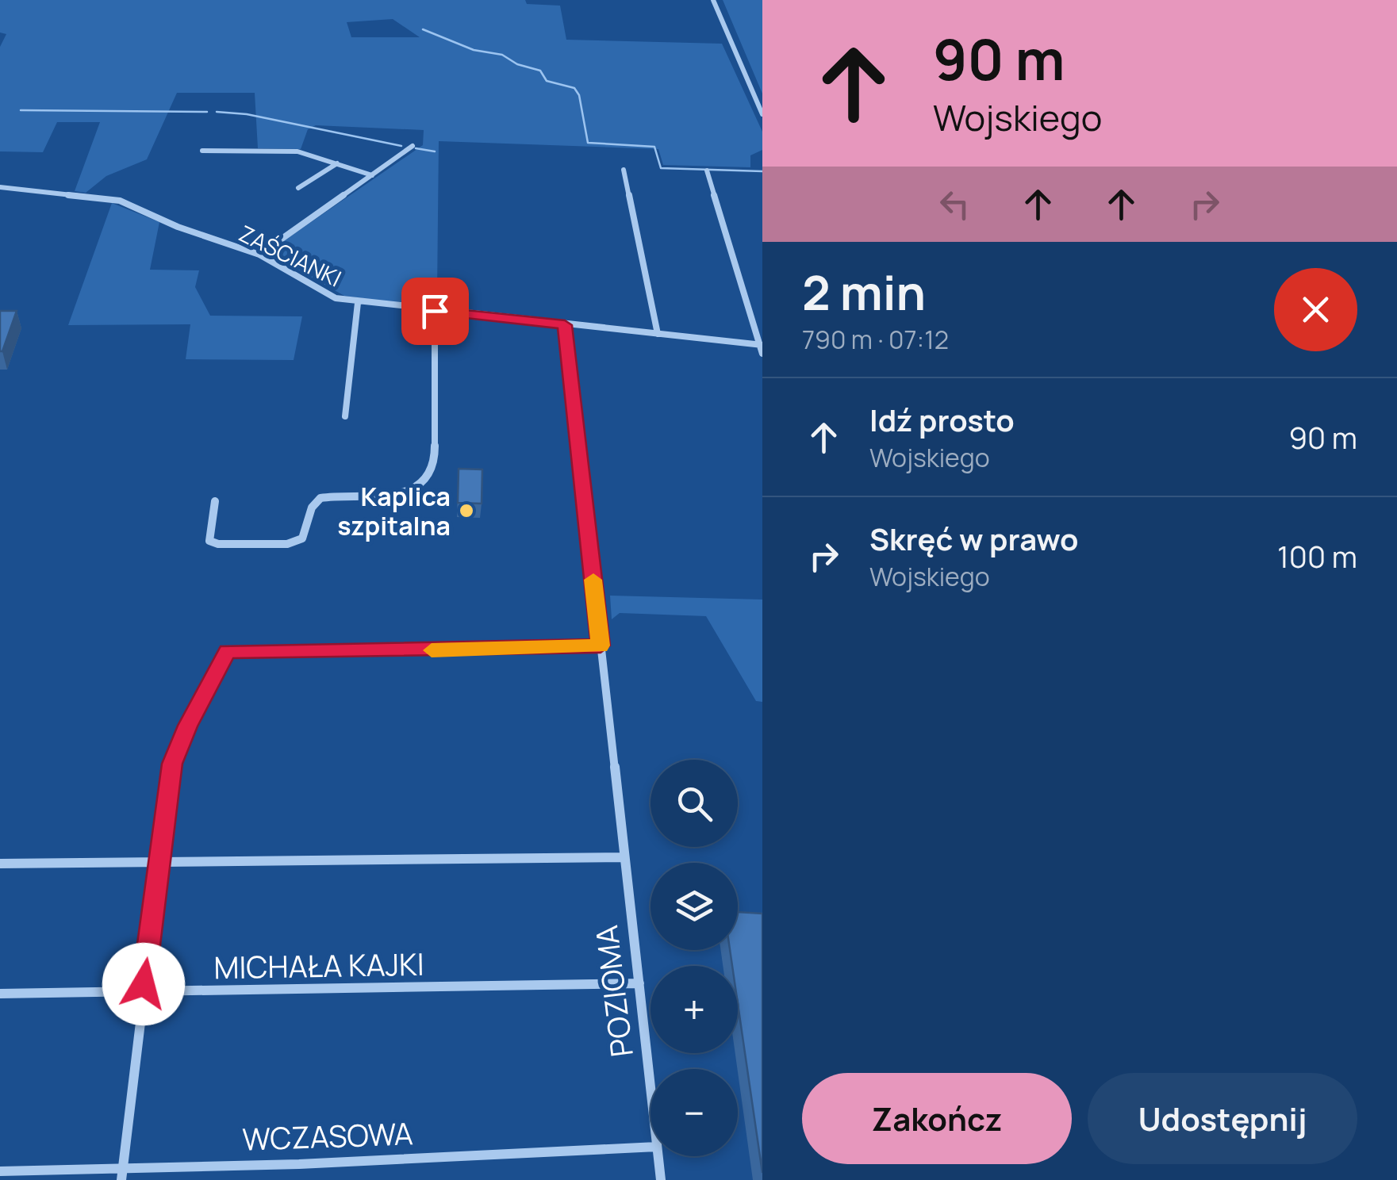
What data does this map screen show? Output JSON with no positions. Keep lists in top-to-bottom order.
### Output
{
  "streets": {
    "street": [
      "ZAŚCIANKI",
      "MICHAŁA KAJKI",
      "POZIOMA",
      "WCZASOWA"
    ]
  },
  "crossings": [
    ["ZAŚCIANKI", "POZIOMA"],
    ["MICHAŁA KAJKI", "POZIOMA"]
  ],
  "places": ["Kaplica szpitalna"],
  "page": {
    "turn": ["90 m", "Wojskiego"],
    "heading": ["2 min", "790 m · 07:12"],
    "list": [
      {
        "name": "Idź prosto",
        "note": "Wojskiego",
        "value": "90 m"
      },
      {
        "name": "Skręć w prawo",
        "note": "Wojskiego",
        "value": "100 m"
      }
    ],
    "map_buttons": ["+", "−"],
    "buttons": ["Zakończ", "Udostępnij"]
  }
}
